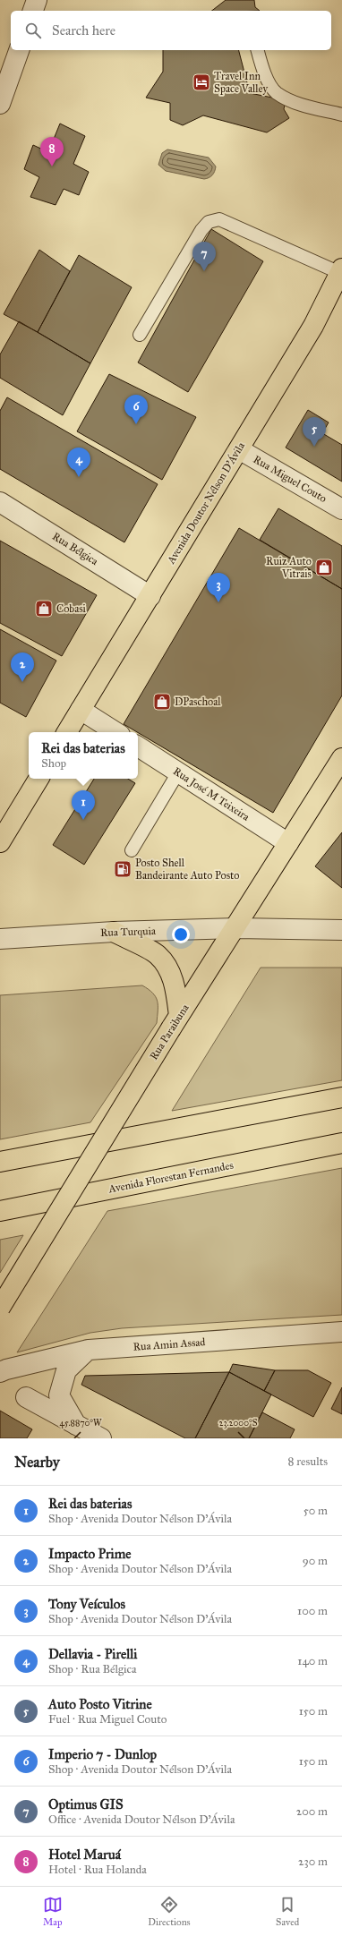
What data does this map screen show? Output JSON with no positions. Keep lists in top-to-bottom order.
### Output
{
  "streets": {
    "main road": ["Avenida Doutor Nélson D'Ávila", "Rua Paraibuna", "Avenida Florestan Fernandes"],
    "street": [
      "Rua Miguel Couto",
      "Rua Bélgica",
      "Rua José M Teixeira",
      "Rua Turquia",
      "Rua Amin Assad"
    ]
  },
  "crossings": [
    ["Rua Miguel Couto", "Avenida Doutor Nélson D'Ávila"],
    ["Avenida Doutor Nélson D'Ávila", "Rua Bélgica"],
    ["Rua José M Teixeira", "Rua Paraibuna"],
    ["Rua Turquia", "Rua Paraibuna"]
  ],
  "places": {
    "hotel": ["Travel Inn Space Valley"],
    "shop": ["Ruiz Auto Vitrais", "Cobasi", "DPaschoal"],
    "fuel station": ["Posto Shell Bandeirante Auto Posto"]
  },
  "page": {
    "search": "Search here",
    "pins": [
      "8",
      "7",
      "6",
      "5",
      "4",
      "3",
      "2",
      "1"
    ],
    "popup": ["Rei das baterias", "Shop"],
    "heading": ["Nearby", "8 results"],
    "list": [
      {
        "mark": "1",
        "name": "Rei das baterias",
        "note": "Shop · Avenida Doutor Nélson D'Ávila",
        "value": "50 m"
      },
      {
        "mark": "2",
        "name": "Impacto Prime",
        "note": "Shop · Avenida Doutor Nélson D'Ávila",
        "value": "90 m"
      },
      {
        "mark": "3",
        "name": "Tony Veículos",
        "note": "Shop · Avenida Doutor Nélson D'Ávila",
        "value": "100 m"
      },
      {
        "mark": "4",
        "name": "Dellavia - Pirelli",
        "note": "Shop · Rua Bélgica",
        "value": "140 m"
      },
      {
        "mark": "5",
        "name": "Auto Posto Vitrine",
        "note": "Fuel · Rua Miguel Couto",
        "value": "150 m"
      },
      {
        "mark": "6",
        "name": "Imperio 7 - Dunlop",
        "note": "Shop · Avenida Doutor Nélson D'Ávila",
        "value": "150 m"
      },
      {
        "mark": "7",
        "name": "Optimus GIS",
        "note": "Office · Avenida Doutor Nélson D'Ávila",
        "value": "200 m"
      },
      {
        "mark": "8",
        "name": "Hotel Maruá",
        "note": "Hotel · Rua Holanda",
        "value": "230 m"
      }
    ],
    "nav": ["Map", "Directions", "Saved"]
  },
  "coordinates": ["45.8870°W", "23.2000°S"]
}
